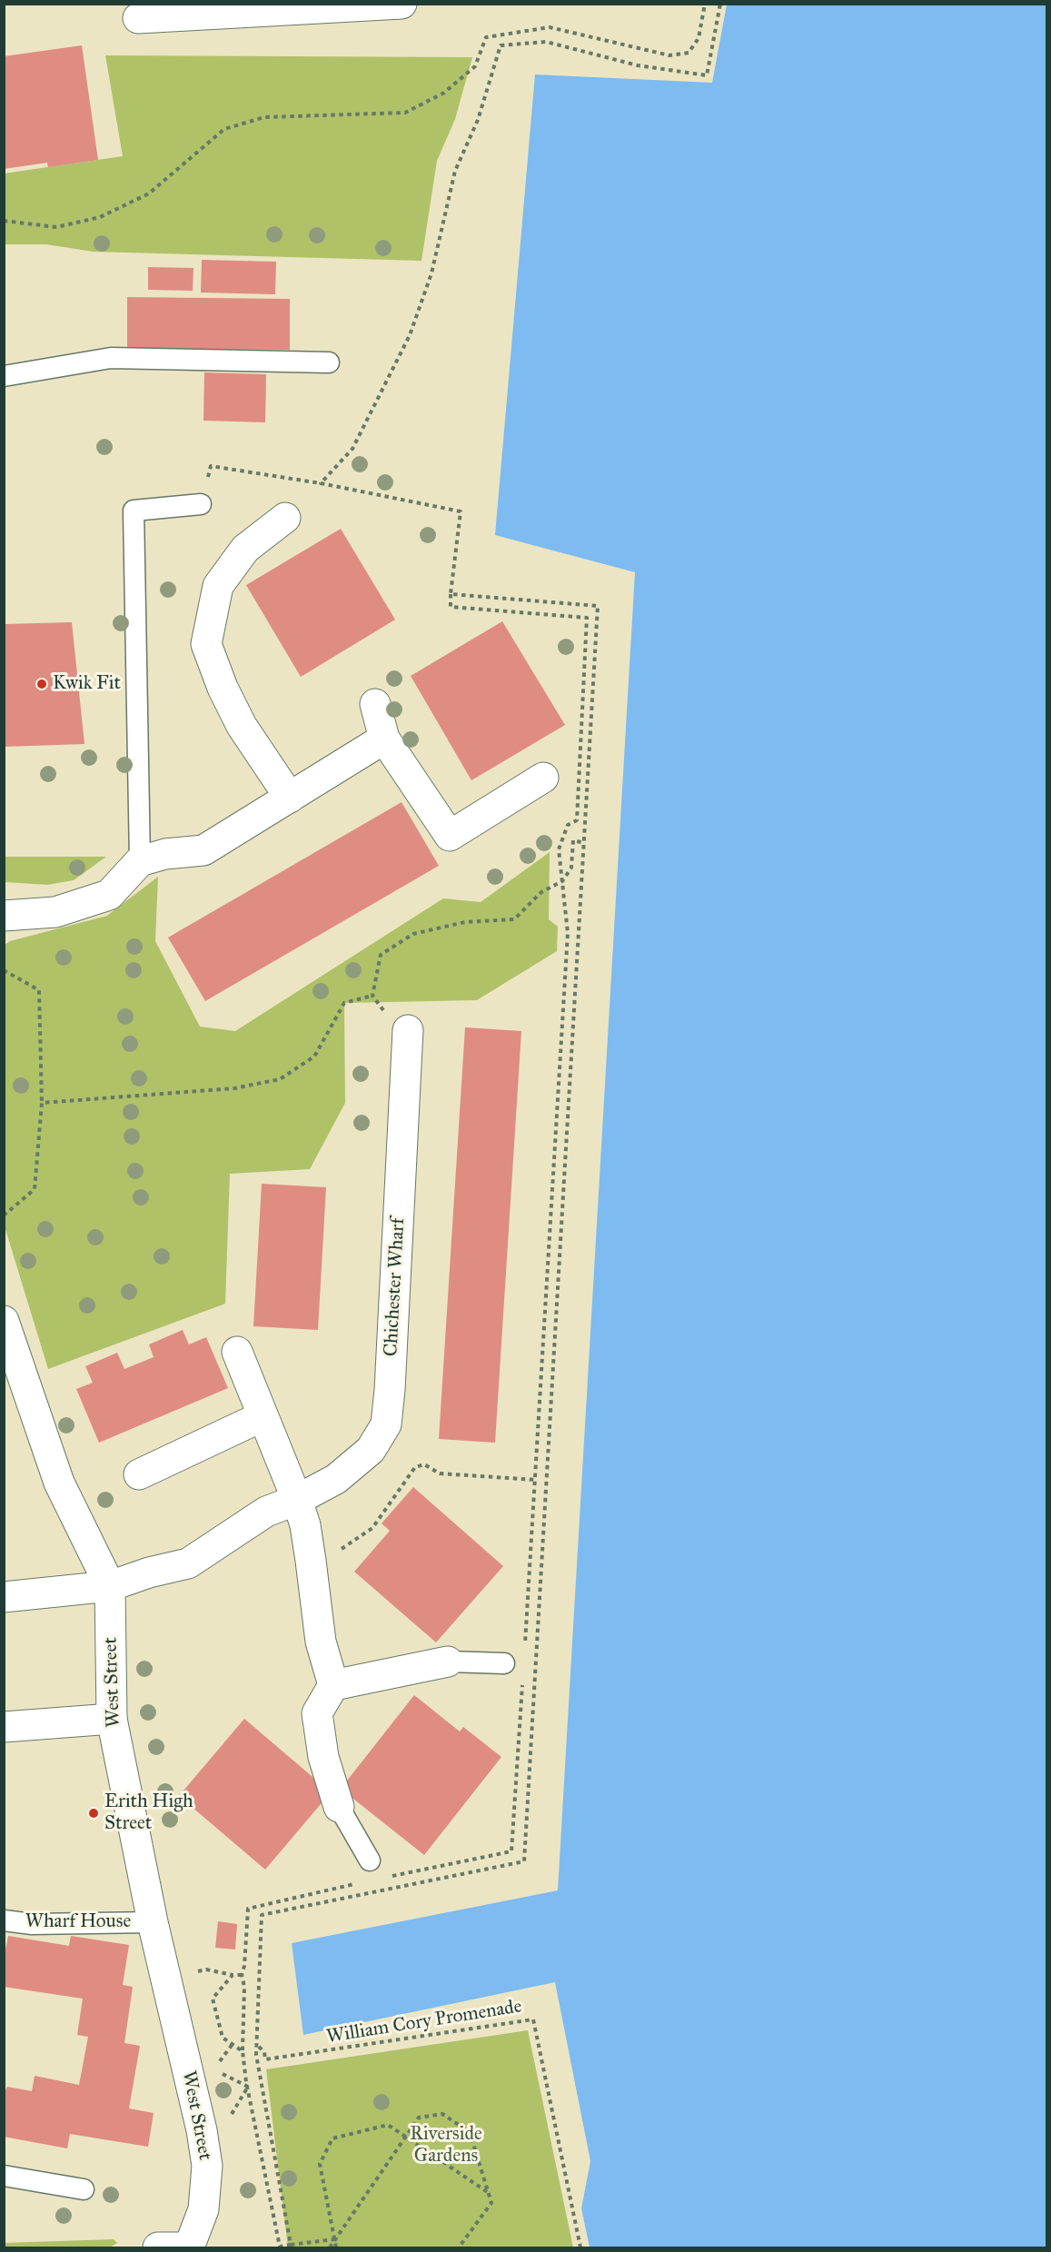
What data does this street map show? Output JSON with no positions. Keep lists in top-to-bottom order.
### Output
{
  "streets": {
    "street": ["Chichester Wharf", "West Street"],
    "lane": ["Wharf House"],
    "path": ["William Cory Promenade"]
  },
  "crossings": [
    ["Chichester Wharf", "West Street"],
    ["West Street", "Wharf House"]
  ],
  "parks": ["Riverside Gardens"],
  "places": ["Kwik Fit", "Erith High Street"]
}
